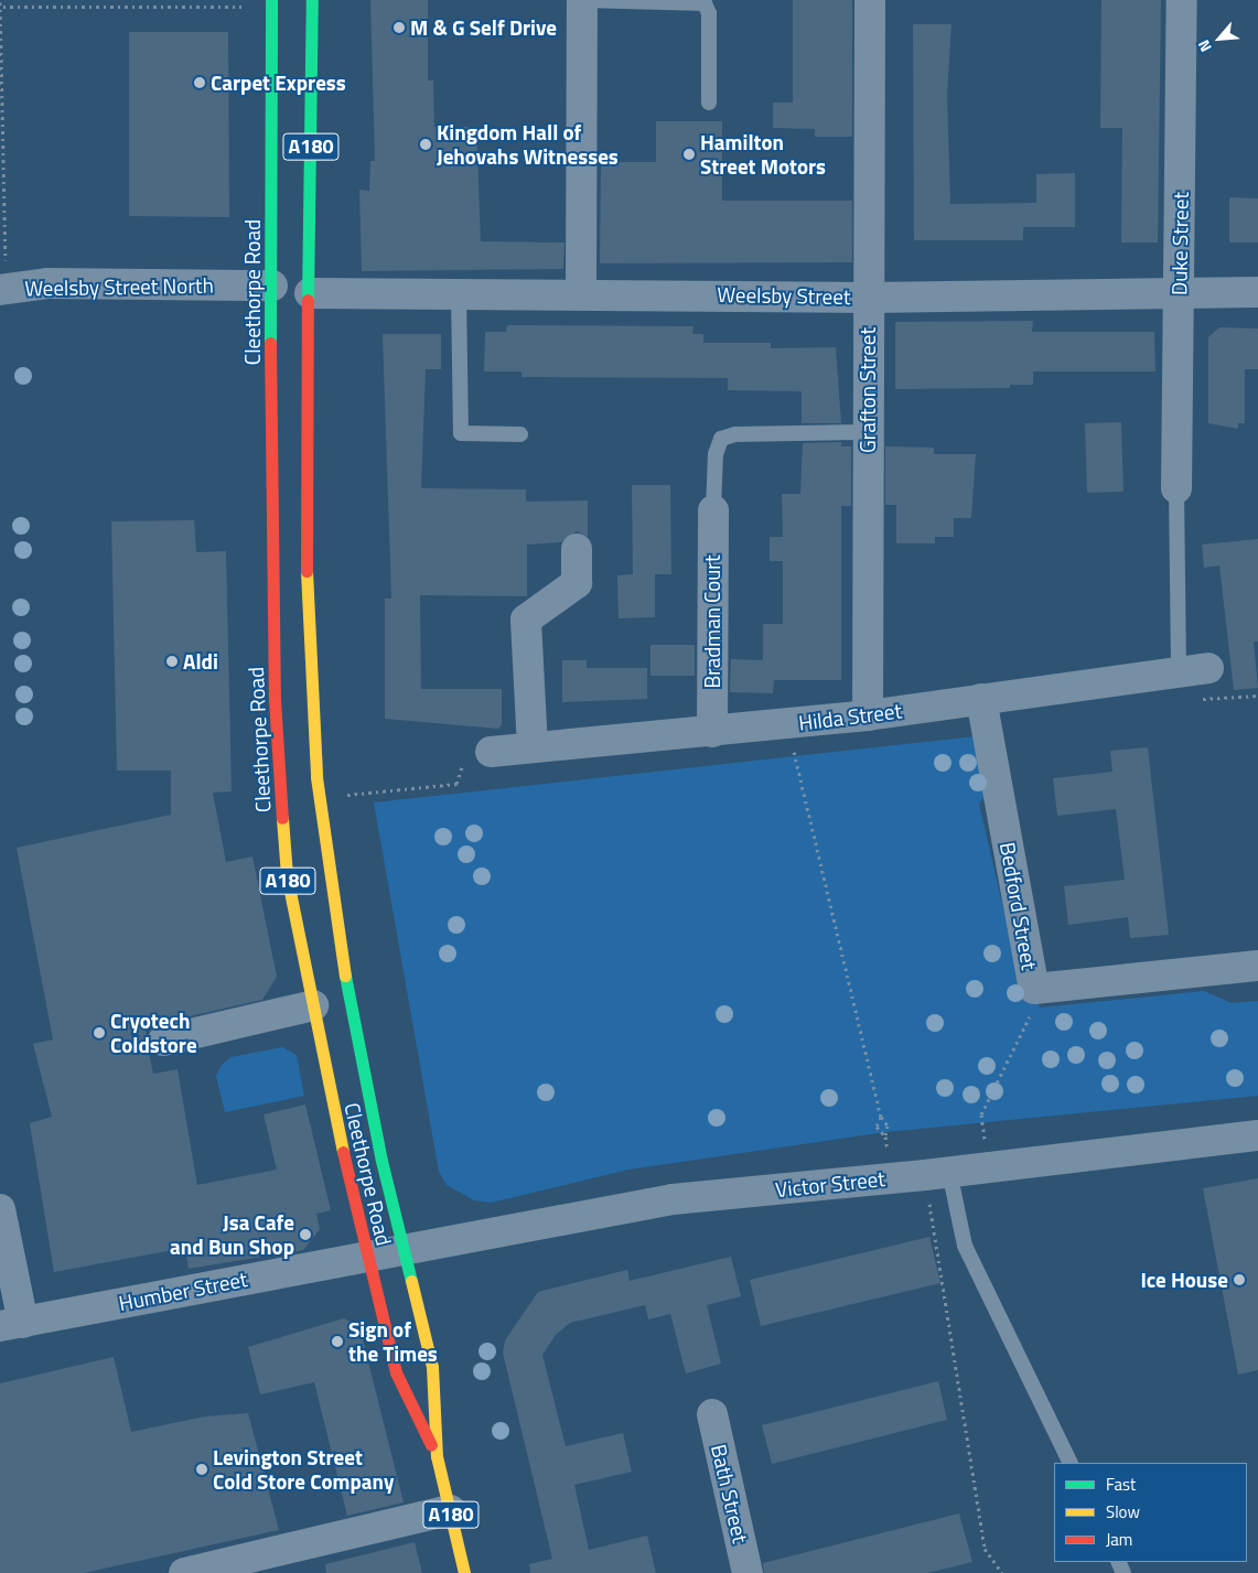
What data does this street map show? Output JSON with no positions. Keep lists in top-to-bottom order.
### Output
{
  "streets": {
    "main road": ["A180", "Cleethorpe Road"],
    "street": [
      "Duke Street",
      "Weelsby Street North",
      "Weelsby Street",
      "Grafton Street",
      "Bradman Court",
      "Hilda Street",
      "Bedford Street",
      "Victor Street",
      "Humber Street",
      "Bath Street"
    ]
  },
  "crossings": [
    ["Duke Street", "Weelsby Street"],
    ["Weelsby Street North", "Cleethorpe Road"],
    ["Cleethorpe Road", "Weelsby Street"],
    ["Cleethorpe Road", "Victor Street"],
    ["Cleethorpe Road", "Humber Street"],
    ["Weelsby Street", "Grafton Street"],
    ["Grafton Street", "Hilda Street"],
    ["Bradman Court", "Hilda Street"],
    ["Hilda Street", "Bedford Street"],
    ["Victor Street", "Humber Street"]
  ],
  "places": [
    "M & G Self Drive",
    "Carpet Express",
    "Kingdom Hall of Jehovahs Witnesses",
    "Hamilton Street Motors",
    "Aldi",
    "Cryotech Coldstore",
    "Jsa Cafe and Bun Shop",
    "Ice House",
    "Sign of the Times",
    "Levington Street Cold Store Company"
  ],
  "legend": ["Fast", "Slow", "Jam"],
  "north": "bottom left"
}
